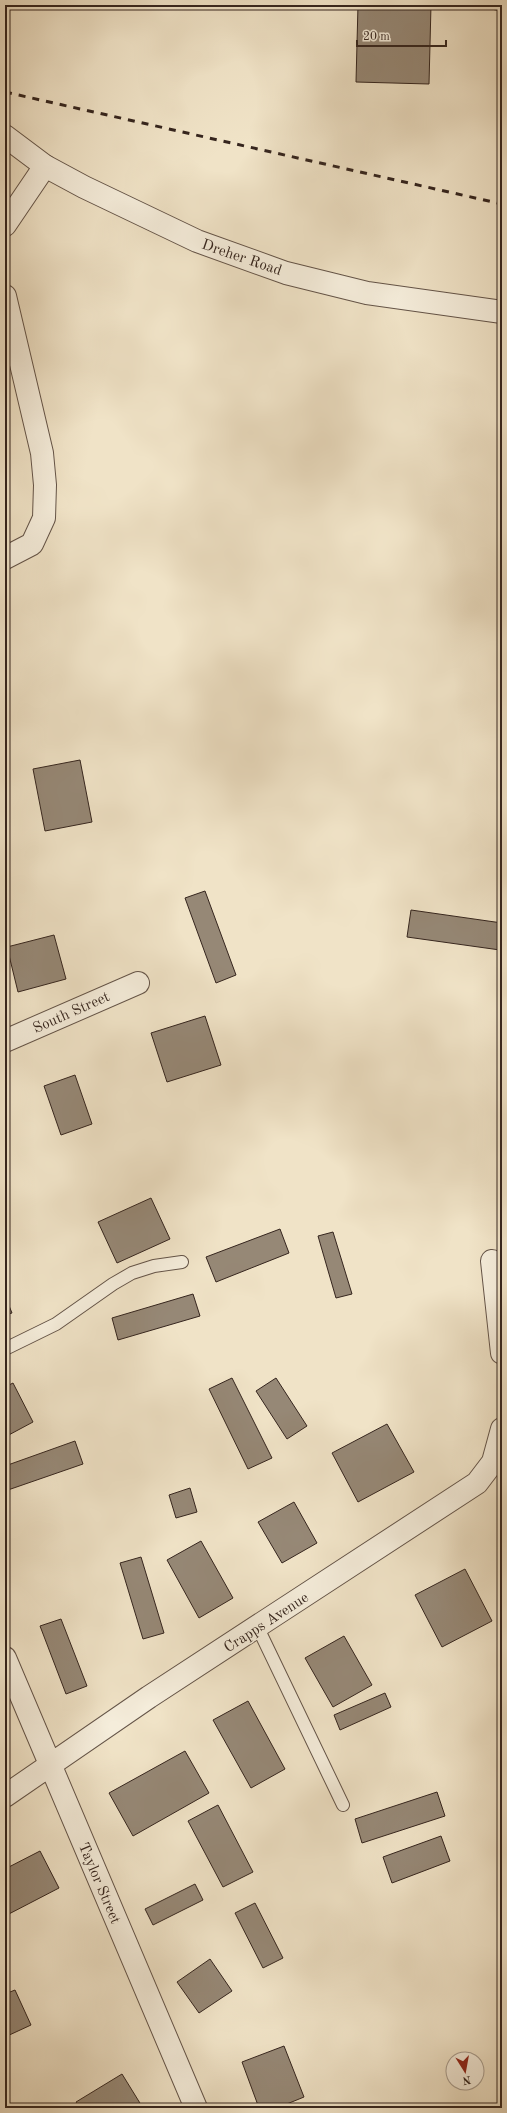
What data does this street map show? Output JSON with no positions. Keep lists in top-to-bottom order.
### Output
{
  "streets": {
    "street": [
      "Dreher Road",
      "South Street",
      "Crapps Avenue",
      "Taylor Street"
    ]
  },
  "crossings": [
    ["Crapps Avenue", "Taylor Street"]
  ],
  "scale_bar": "20 m",
  "north": "bottom"
}
